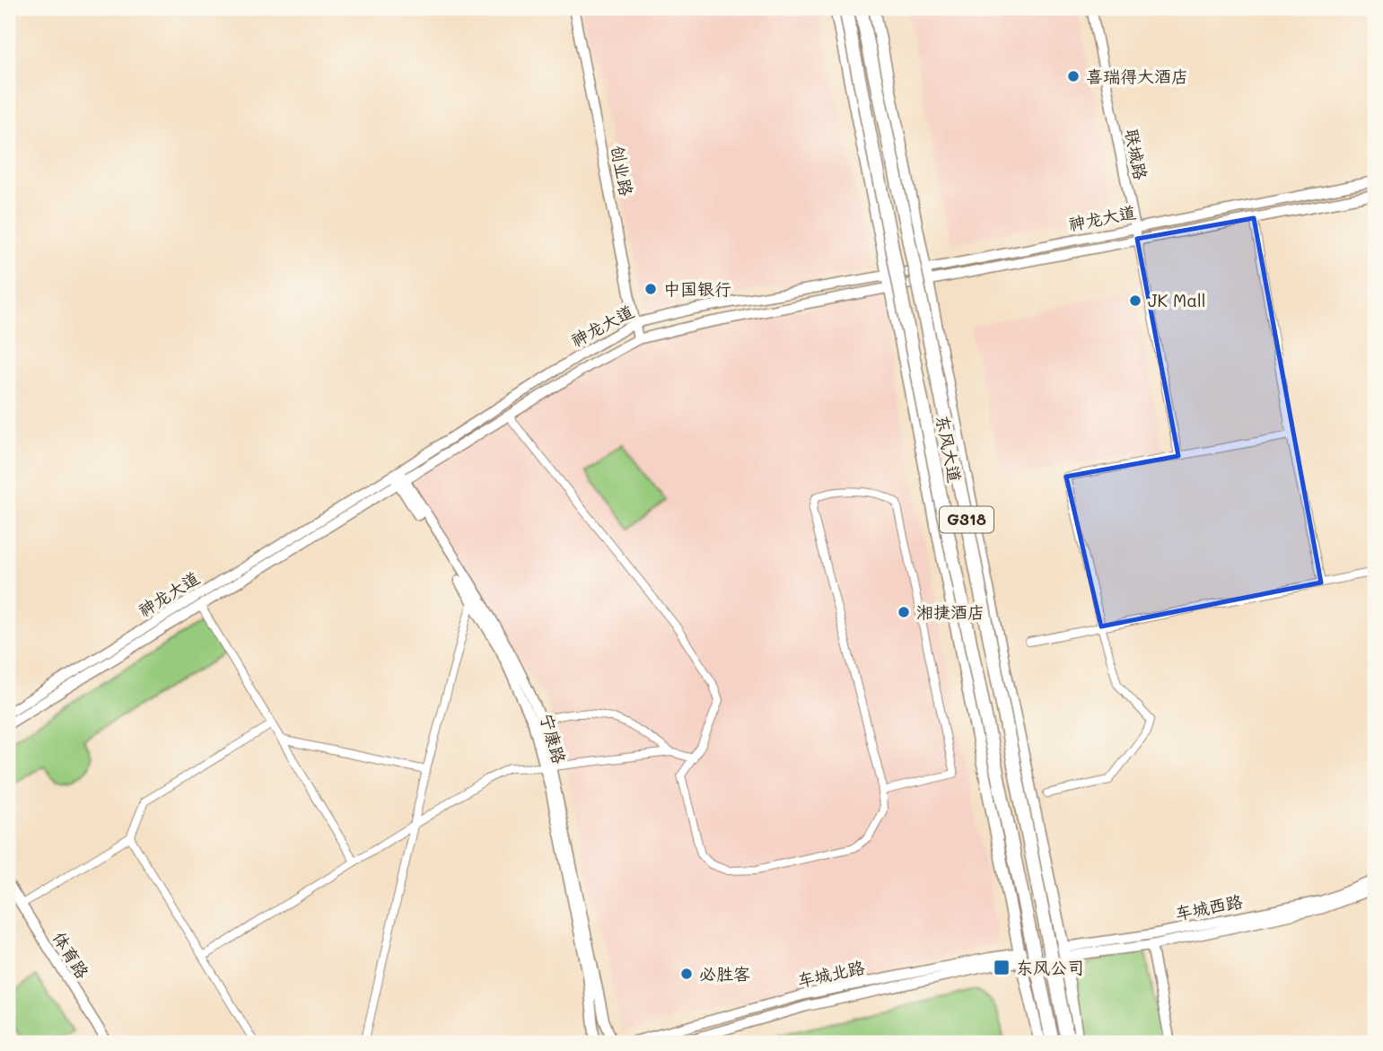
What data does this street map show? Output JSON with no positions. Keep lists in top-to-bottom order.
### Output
{
  "streets": {
    "highway": ["东风大道", "G318"],
    "main road": [
      "联城路",
      "创业路",
      "神龙大道",
      "宁康路",
      "车城西路",
      "体育路",
      "车城北路"
    ]
  },
  "crossings": [
    ["联城路", "神龙大道"],
    ["创业路", "神龙大道"],
    ["神龙大道", "宁康路"],
    ["车城西路", "车城北路"]
  ],
  "places": {
    "other": [
      "喜瑞得大酒店",
      "中国银行",
      "JK Mall",
      "湘捷酒店",
      "必胜客"
    ],
    "transit": ["东风公司"]
  }
}
